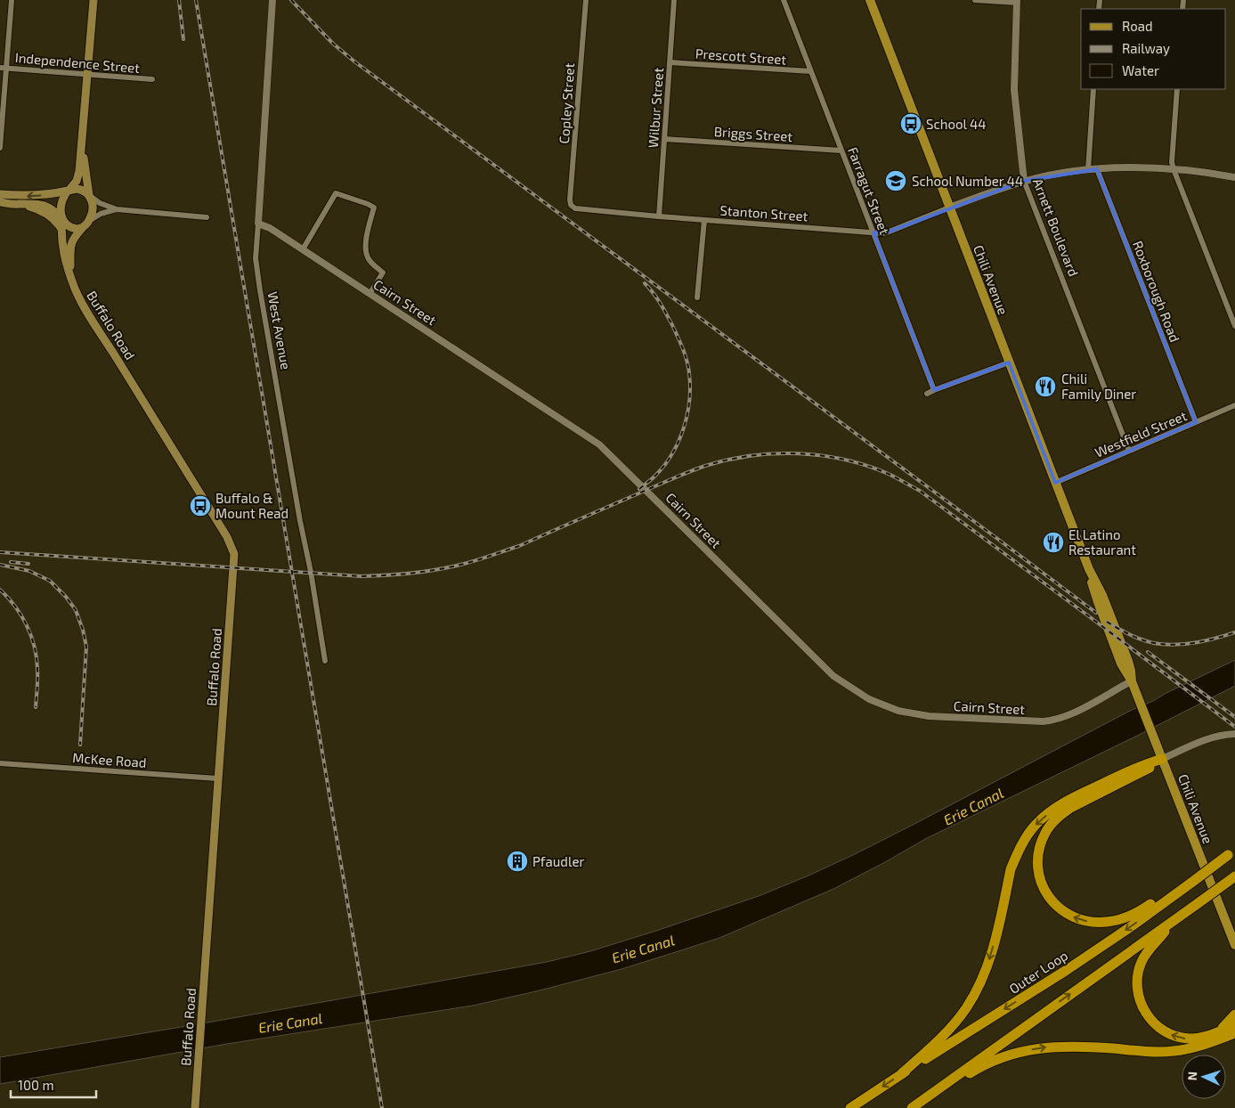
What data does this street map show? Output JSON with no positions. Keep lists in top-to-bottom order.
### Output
{
  "streets": {
    "highway": ["Outer Loop"],
    "main road": ["Chili Avenue", "Buffalo Road"],
    "street": [
      "Prescott Street",
      "Independence Street",
      "Copley Street",
      "Wilbur Street",
      "Briggs Street",
      "Farragut Street",
      "Stanton Street",
      "Arnett Boulevard",
      "Roxborough Road",
      "Cairn Street",
      "West Avenue",
      "Westfield Street",
      "McKee Road"
    ]
  },
  "crossings": [
    ["Prescott Street", "Wilbur Street"],
    ["Prescott Street", "Farragut Street"],
    ["Copley Street", "Stanton Street"],
    ["Wilbur Street", "Briggs Street"],
    ["Wilbur Street", "Stanton Street"],
    ["Briggs Street", "Farragut Street"],
    ["Farragut Street", "Stanton Street"],
    ["Stanton Street", "Chili Avenue"],
    ["Arnett Boulevard", "Westfield Street"],
    ["Chili Avenue", "Cairn Street"],
    ["Chili Avenue", "Westfield Street"],
    ["Roxborough Road", "Westfield Street"],
    ["Cairn Street", "West Avenue"],
    ["Buffalo Road", "McKee Road"]
  ],
  "water": ["Erie Canal"],
  "places": {
    "bus stop": ["School 44", "Buffalo & Mount Read"],
    "school or university": ["School Number 44"],
    "restaurant": ["Chili Family Diner", "El Latino Restaurant"],
    "building": ["Pfaudler"]
  },
  "legend": ["Road", "Railway", "Water"],
  "scale_bar": "100 m",
  "north": "left"
}
